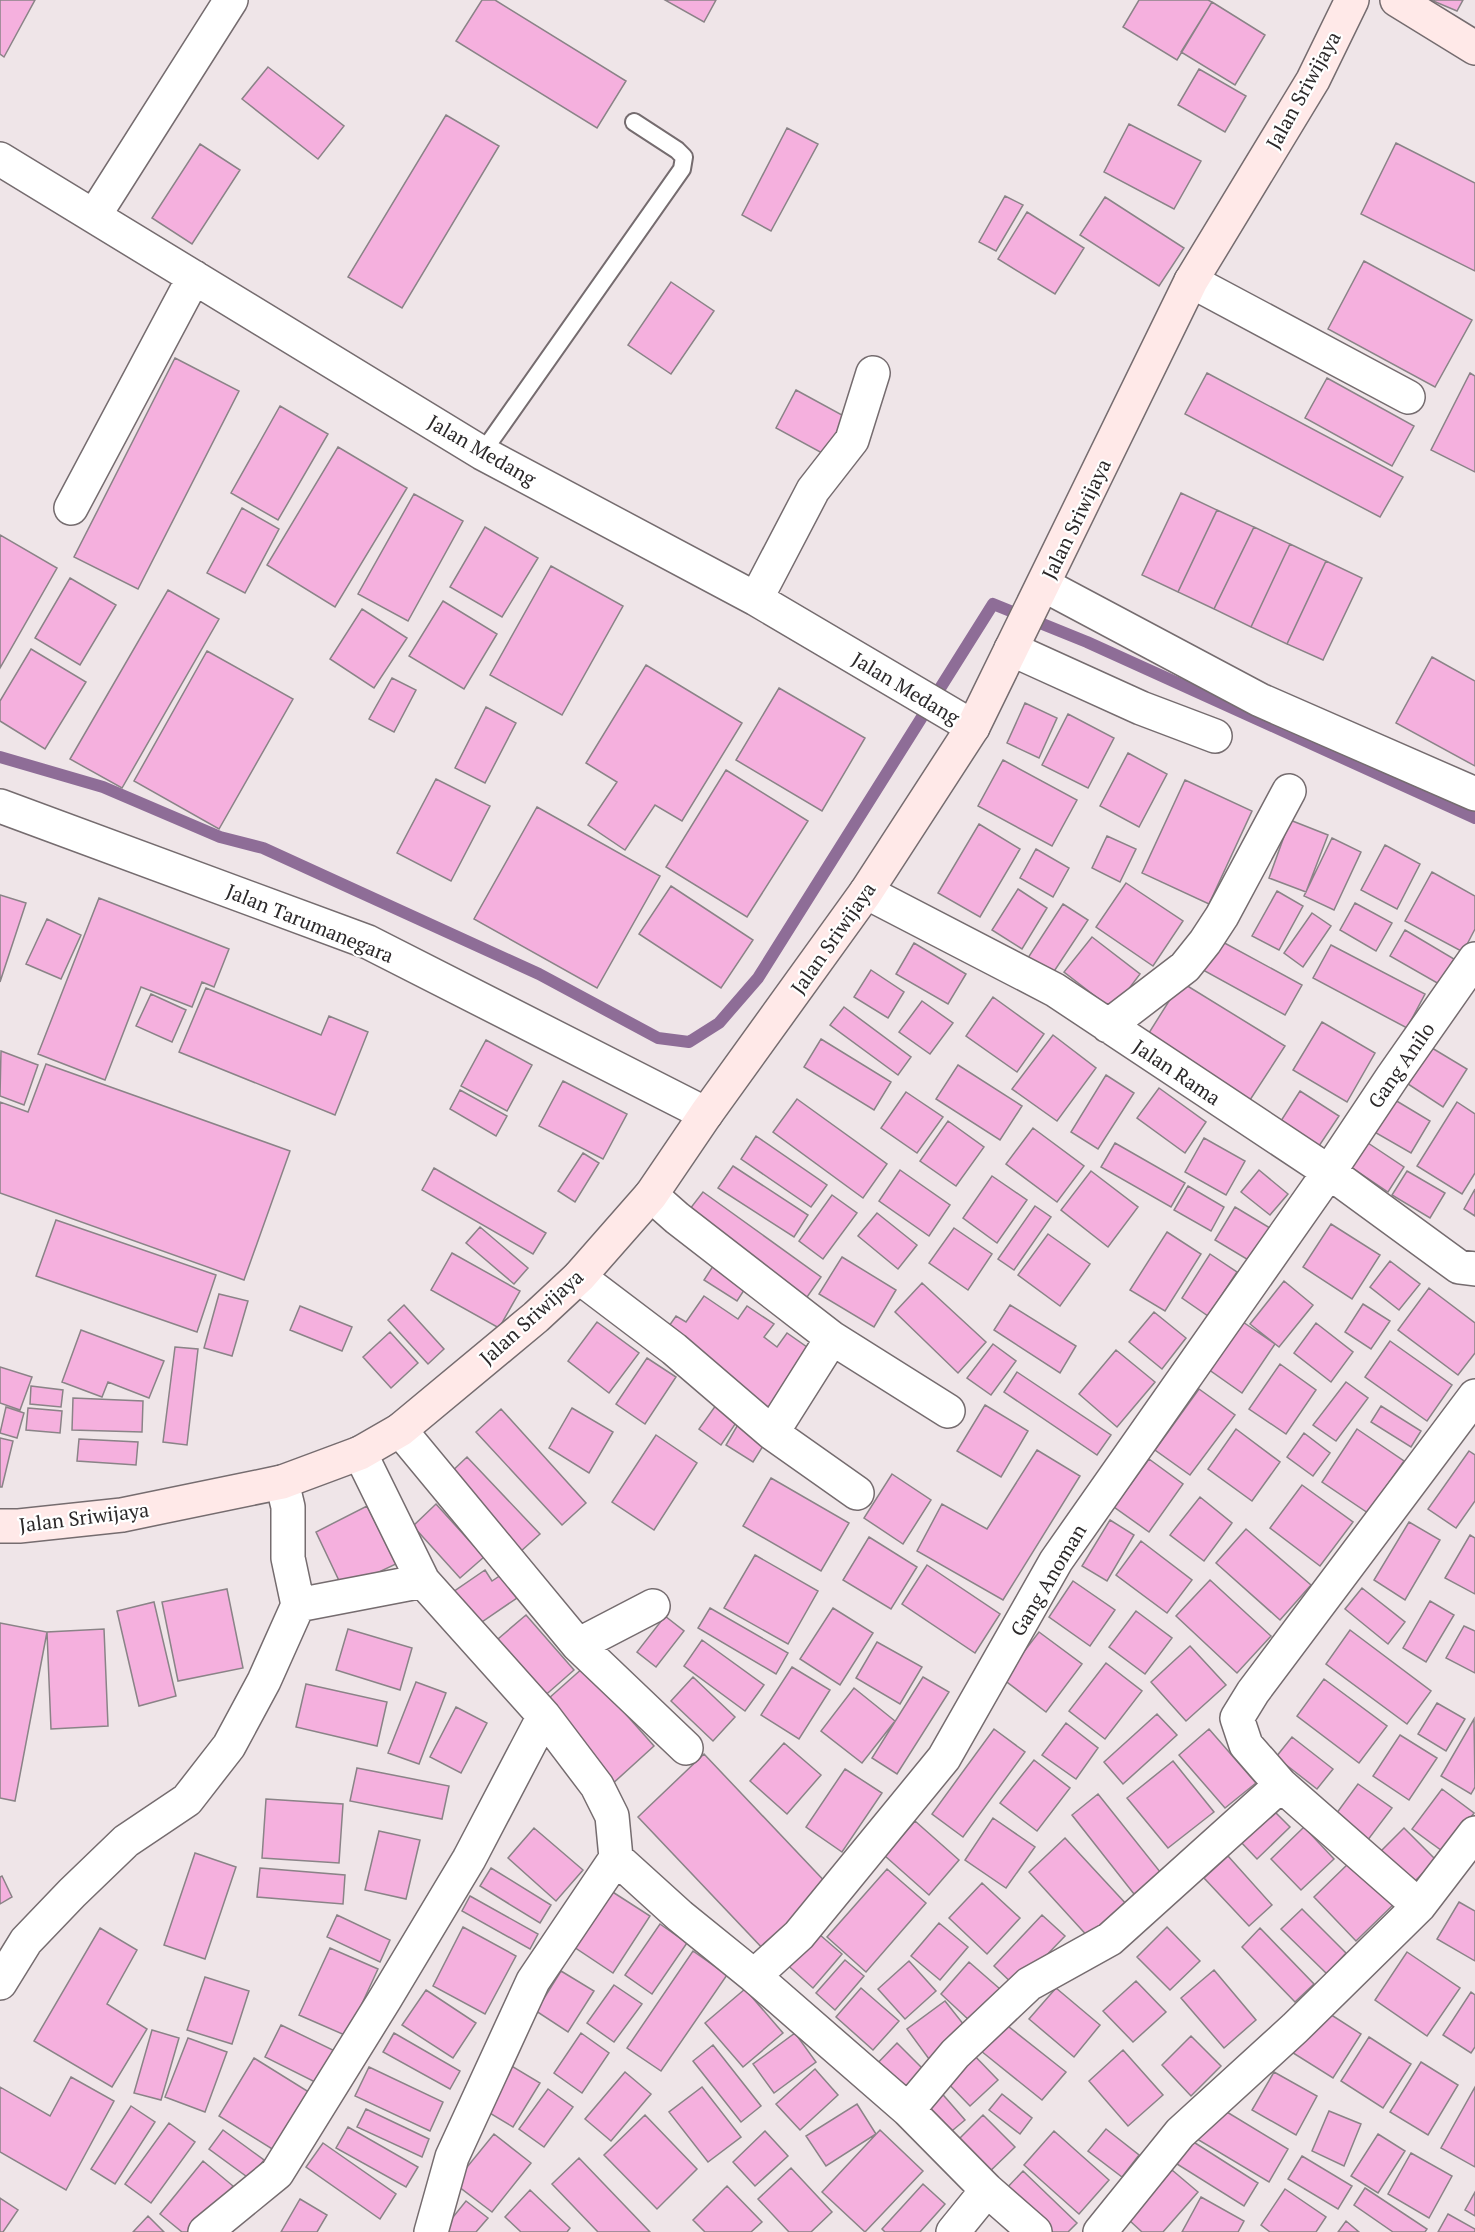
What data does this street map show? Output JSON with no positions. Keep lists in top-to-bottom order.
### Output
{
  "streets": {
    "main road": ["Jalan Sriwijaya"],
    "street": [
      "Jalan Medang",
      "Jalan Tarumanegara",
      "Gang Anilo",
      "Jalan Rama",
      "Gang Anoman"
    ]
  },
  "crossings": [
    ["Jalan Sriwijaya", "Jalan Medang"],
    ["Jalan Sriwijaya", "Jalan Tarumanegara"],
    ["Jalan Sriwijaya", "Jalan Rama"],
    ["Gang Anilo", "Jalan Rama"],
    ["Gang Anilo", "Gang Anoman"],
    ["Jalan Rama", "Gang Anoman"]
  ]
}
